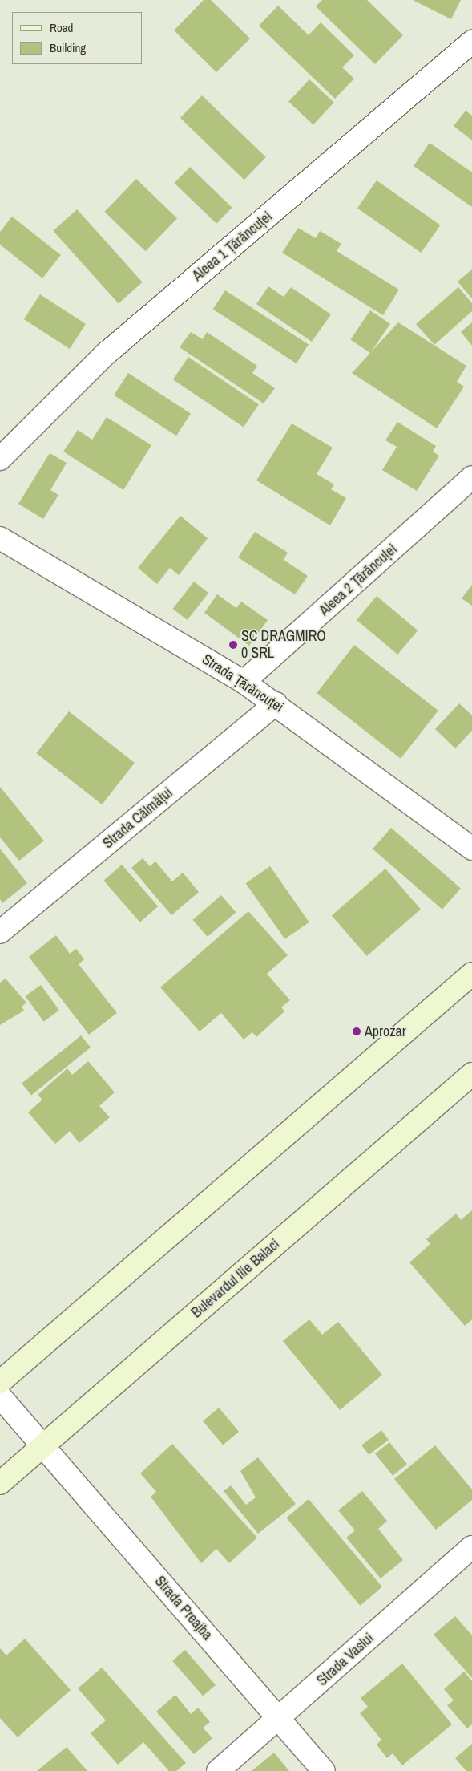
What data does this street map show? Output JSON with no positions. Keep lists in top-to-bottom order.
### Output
{
  "streets": {
    "main road": ["Bulevardul Ilie Balaci"],
    "street": [
      "Aleea 1 Țărăncuței",
      "Aleea 2 Țărăncuței",
      "Strada Țărăncuței",
      "Strada Călmățui",
      "Strada Preajba",
      "Strada Vaslui"
    ]
  },
  "crossings": [
    ["Aleea 2 Țărăncuței", "Strada Țărăncuței"],
    ["Strada Țărăncuței", "Strada Călmățui"],
    ["Bulevardul Ilie Balaci", "Strada Preajba"],
    ["Strada Preajba", "Strada Vaslui"]
  ],
  "places": ["SC DRAGMIRO 0 SRL", "Aprozar"],
  "legend": ["Road", "Building"]
}
